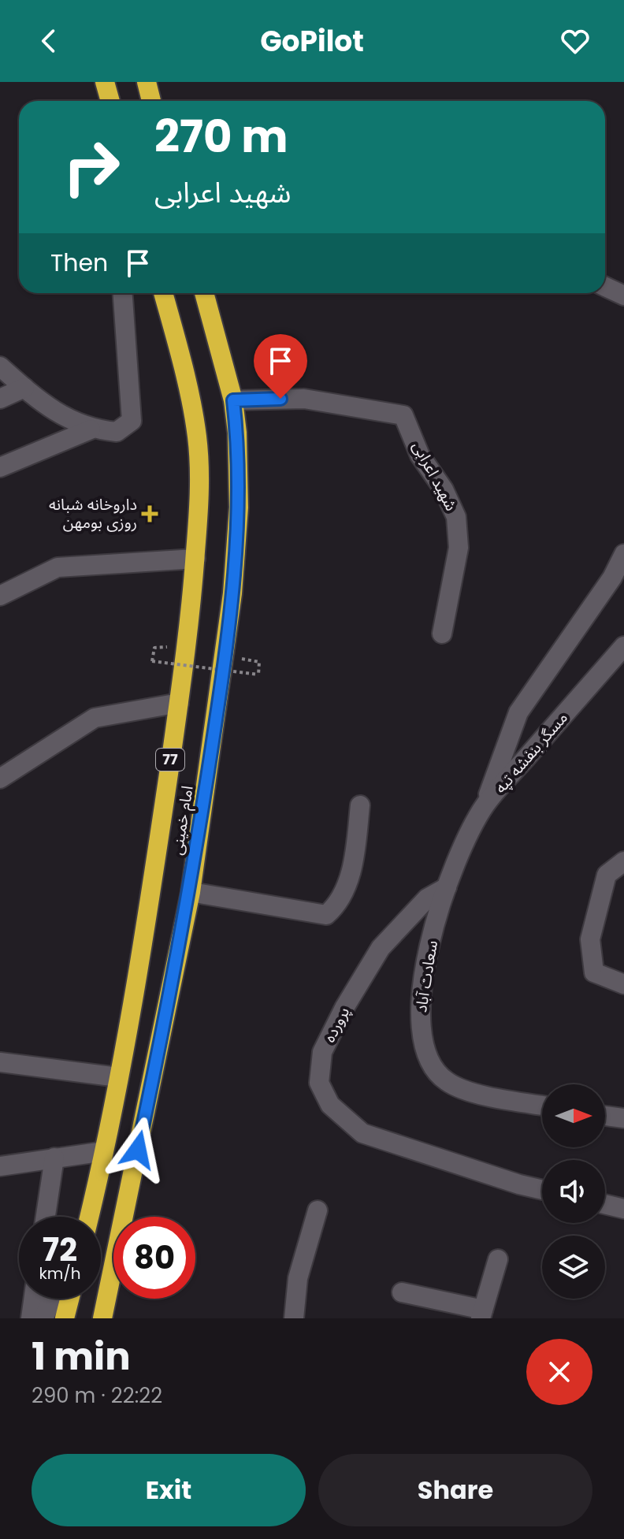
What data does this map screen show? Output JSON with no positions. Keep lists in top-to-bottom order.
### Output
{
  "streets": {
    "highway": ["77", "امام خمینی"],
    "street": [
      "شهید اعرابی",
      "مسگر بنفشه تپه",
      "سعادت آباد",
      "پرورده"
    ]
  },
  "crossings": [
    ["شهید اعرابی", "امام خمینی"],
    ["مسگر بنفشه تپه", "سعادت آباد"],
    ["مسگر بنفشه تپه", "پرورده"],
    ["سعادت آباد", "پرورده"]
  ],
  "places": {
    "health": ["داروخانه شبانه روزی بومهن"]
  },
  "north": "right",
  "page": {
    "header": "GoPilot",
    "turn": ["270 m", "شهید اعرابی"],
    "then": "Then",
    "speed": "72 km/h",
    "limit": "80",
    "heading": ["1 min", "290 m · 22:22"],
    "buttons": ["Exit", "Share"]
  }
}
